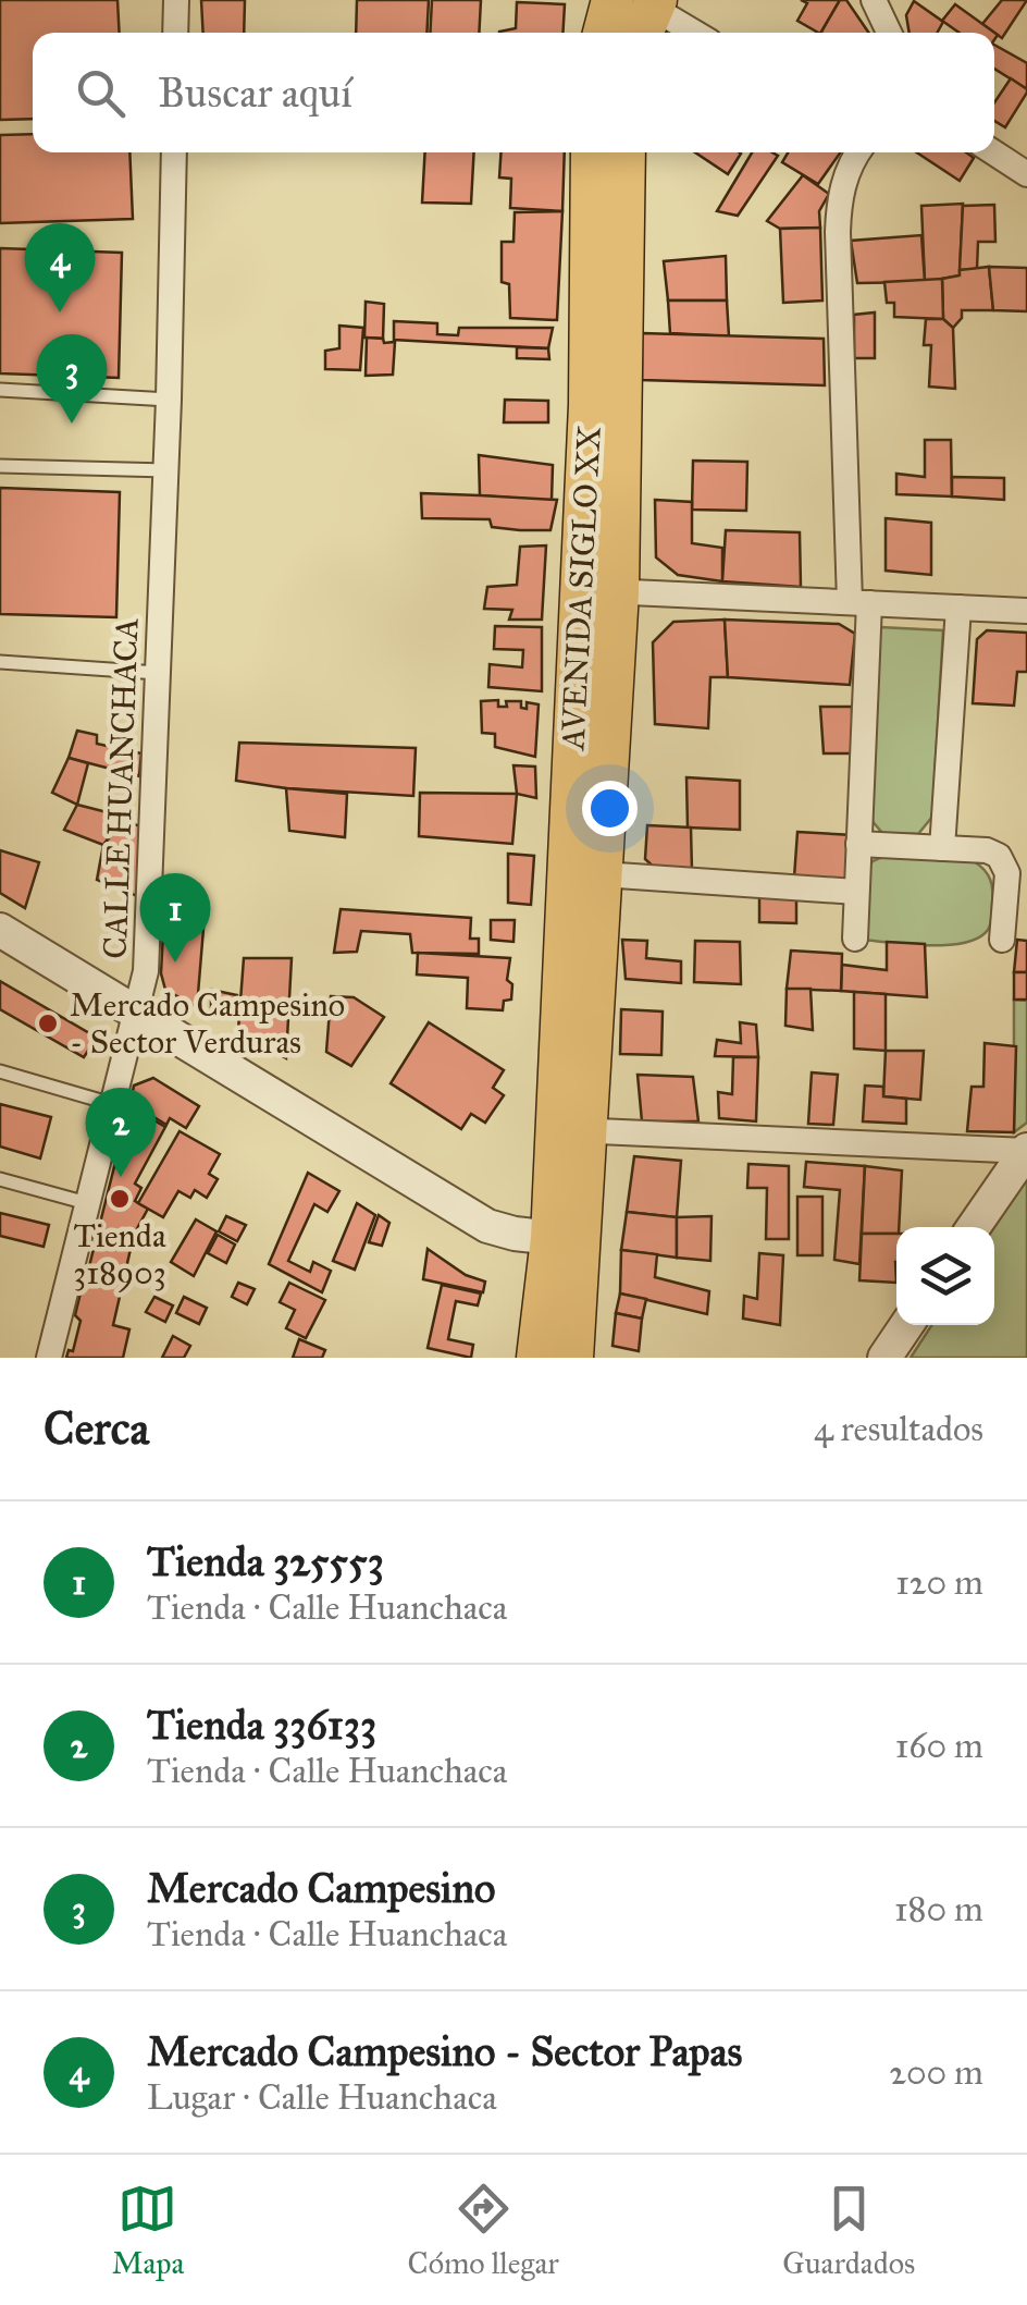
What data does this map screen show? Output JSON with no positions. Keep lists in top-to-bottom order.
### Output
{
  "streets": {
    "highway": ["AVENIDA SIGLO XX"],
    "street": ["CALLE HUANCHACA"]
  },
  "places": ["Mercado Campesino - Sector Verduras", "Tienda 318903"],
  "page": {
    "search": "Buscar aquí",
    "pins": [
      "4",
      "3",
      "1",
      "2"
    ],
    "heading": ["Cerca", "4 resultados"],
    "list": [
      {
        "mark": "1",
        "name": "Tienda 325553",
        "note": "Tienda · Calle Huanchaca",
        "value": "120 m"
      },
      {
        "mark": "2",
        "name": "Tienda 336133",
        "note": "Tienda · Calle Huanchaca",
        "value": "160 m"
      },
      {
        "mark": "3",
        "name": "Mercado Campesino",
        "note": "Tienda · Calle Huanchaca",
        "value": "180 m"
      },
      {
        "mark": "4",
        "name": "Mercado Campesino - Sector Papas",
        "note": "Lugar · Calle Huanchaca",
        "value": "200 m"
      }
    ],
    "nav": ["Mapa", "Cómo llegar", "Guardados"]
  }
}
